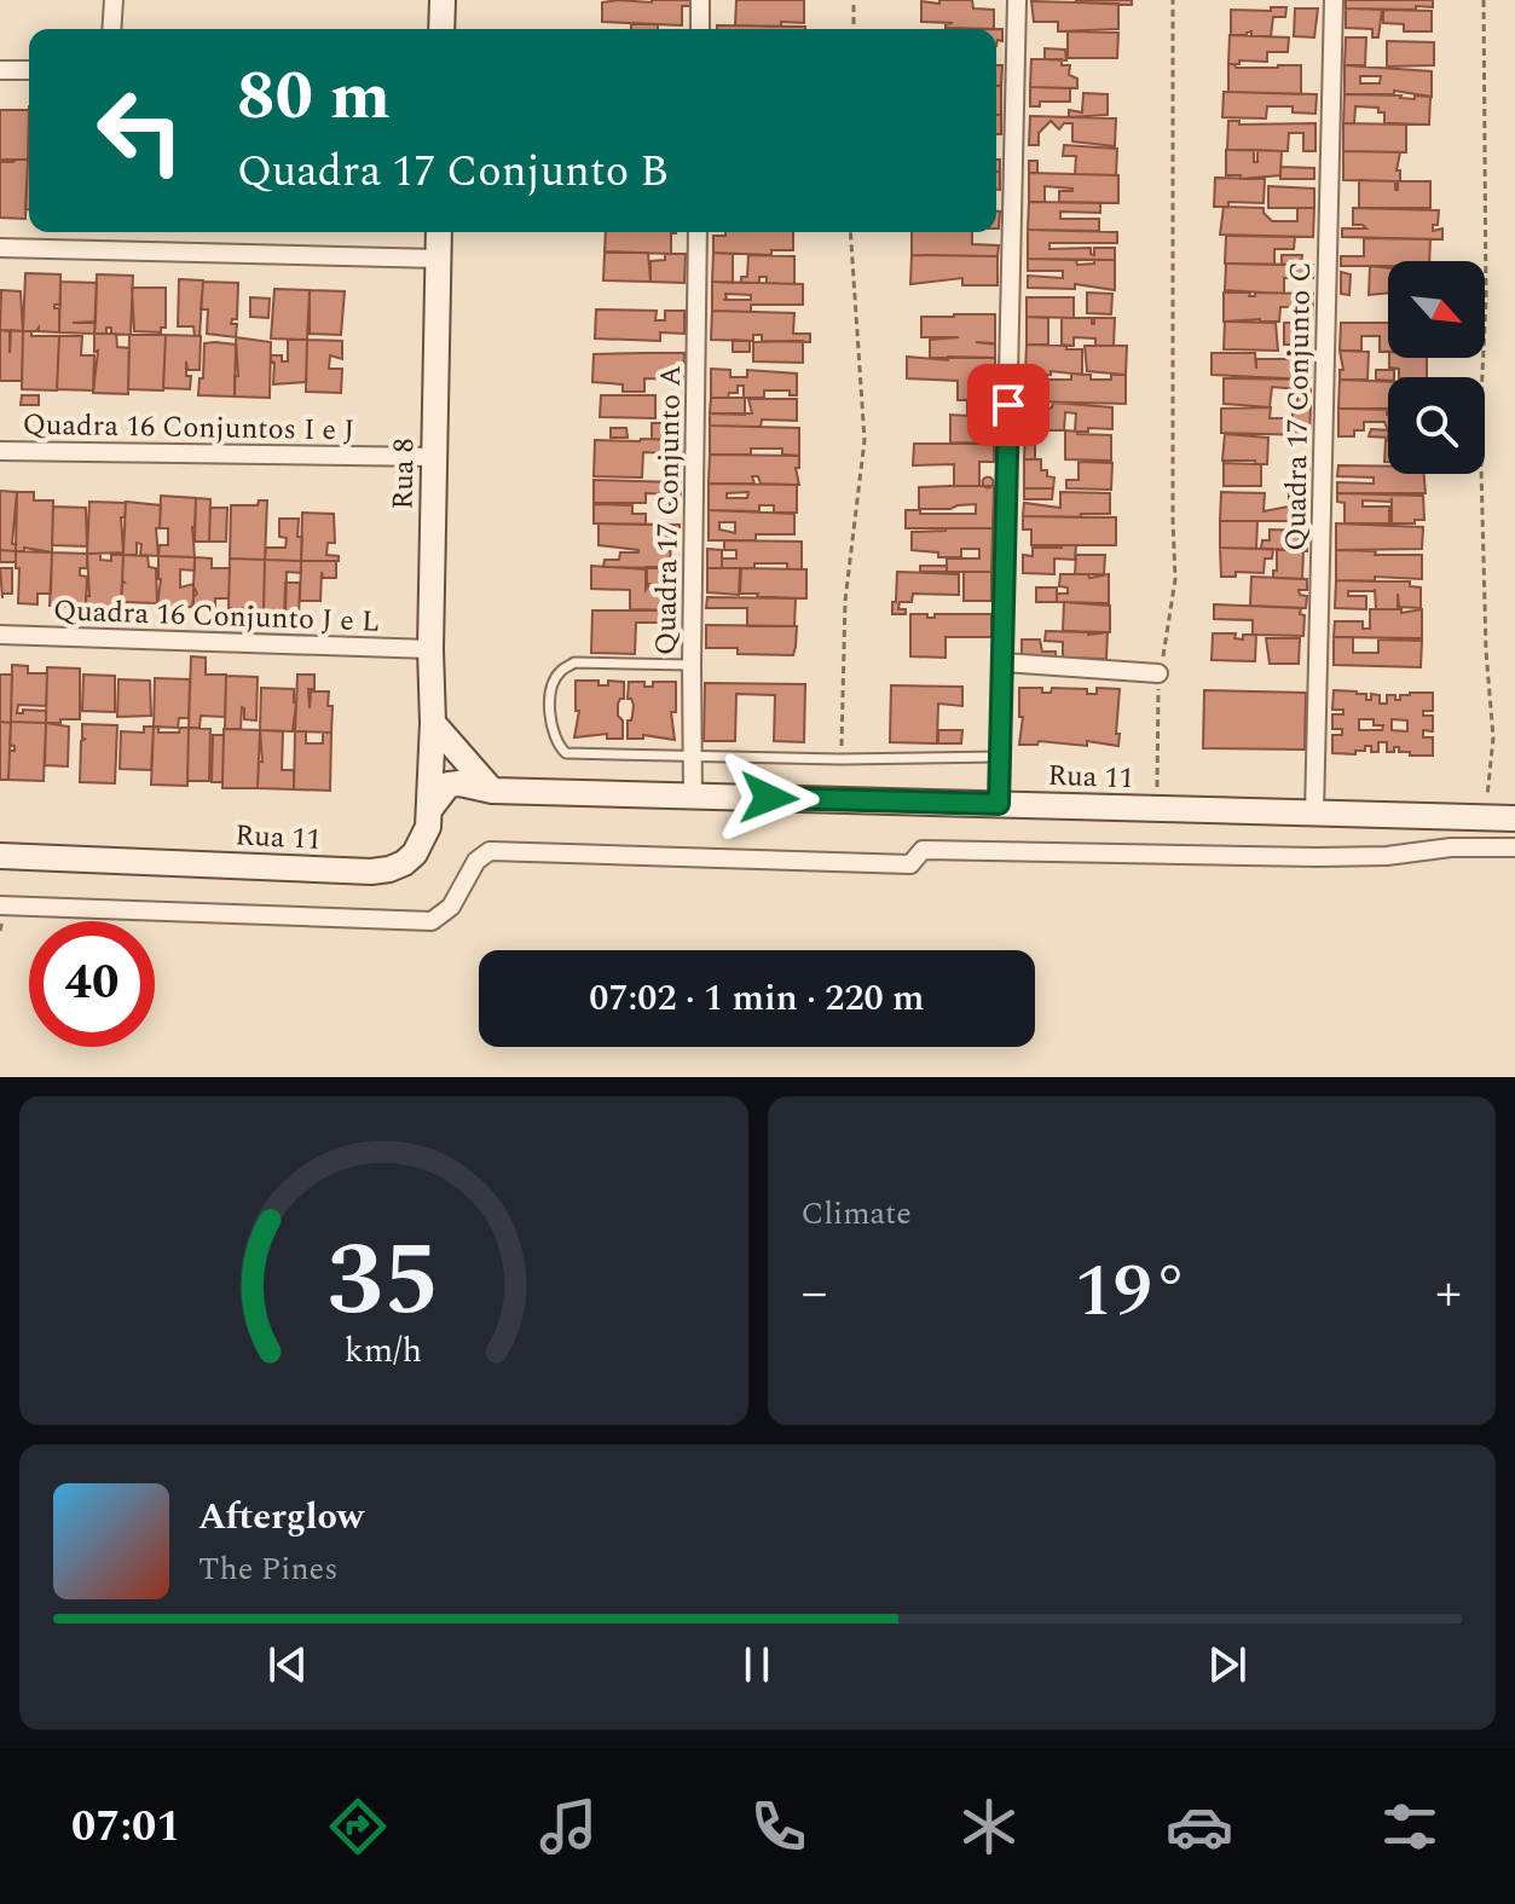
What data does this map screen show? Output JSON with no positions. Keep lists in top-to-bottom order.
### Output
{
  "streets": {
    "street": [
      "Quadra 17 Conjunto C",
      "Quadra 16 Conjuntos I e J",
      "Rua 8",
      "Quadra 17 Conjunto A",
      "Quadra 16 Conjunto J e L",
      "Rua 11"
    ]
  },
  "crossings": [
    ["Quadra 17 Conjunto C", "Rua 11"],
    ["Quadra 16 Conjuntos I e J", "Rua 8"],
    ["Rua 8", "Quadra 16 Conjunto J e L"],
    ["Rua 8", "Rua 11"],
    ["Quadra 17 Conjunto A", "Rua 11"]
  ],
  "north": "bottom right",
  "page": {
    "turn": ["80 m", "Quadra 17 Conjunto B"],
    "limit": "40",
    "trip": "07:02 · 1 min · 220 m",
    "tile": "Climate",
    "heat": ["−", "19°", "+"],
    "song": ["Afterglow", "The Pines"],
    "tabs": "07:01",
    "gauge": ["35", "km/h"]
  }
}
